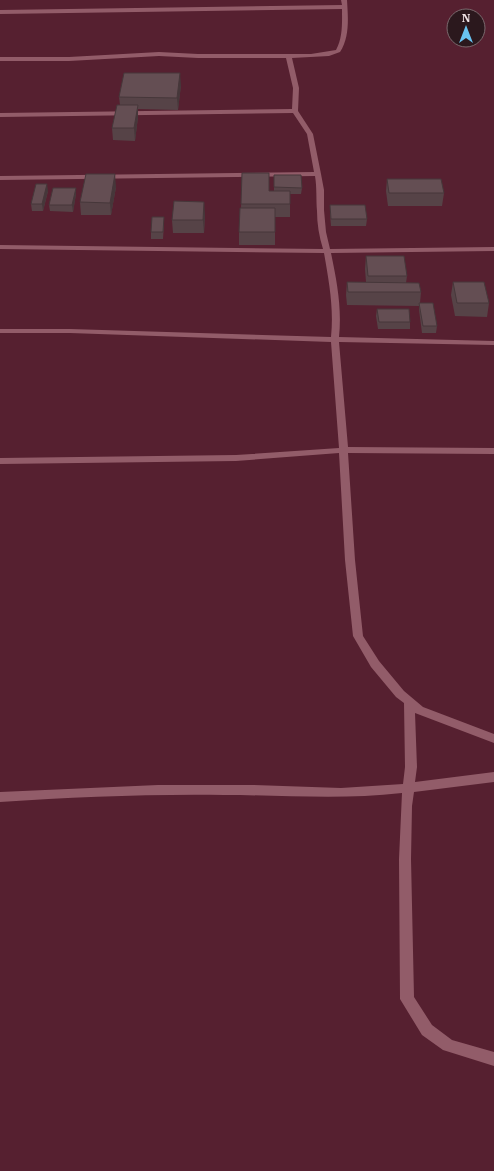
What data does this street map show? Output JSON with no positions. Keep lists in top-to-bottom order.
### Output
{
  "north": "top"
}
